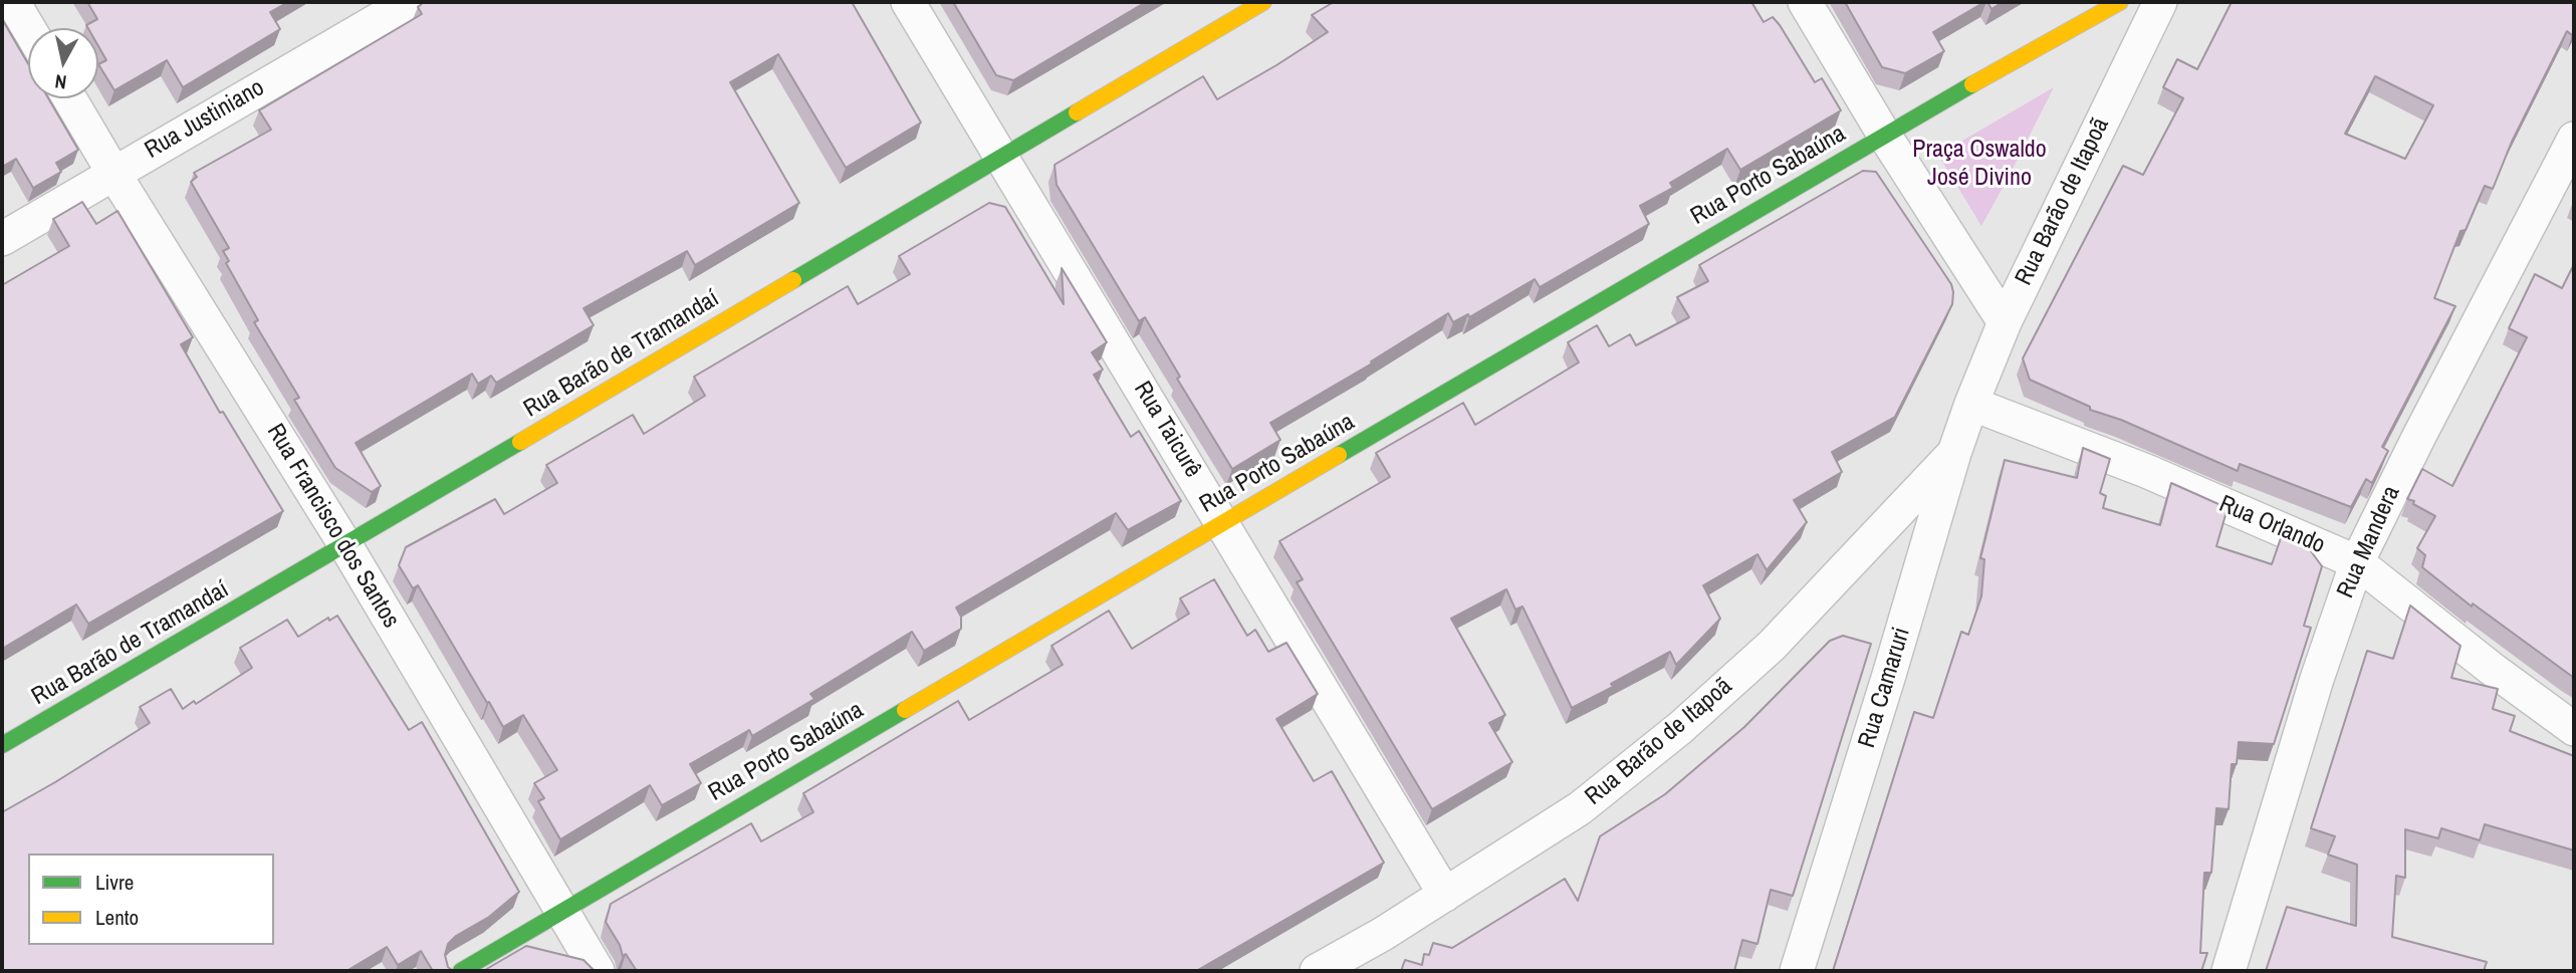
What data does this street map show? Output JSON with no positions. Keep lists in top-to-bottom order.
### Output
{
  "streets": {
    "street": [
      "Rua Justiniano",
      "Rua Porto Sabaúna",
      "Rua Barão de Itapoã",
      "Rua Barão de Tramandaí",
      "Rua Taicurê",
      "Rua Orlando",
      "Rua Francisco dos Santos",
      "Rua Mandera",
      "Rua Camaruri"
    ]
  },
  "crossings": [
    ["Rua Justiniano", "Rua Francisco dos Santos"],
    ["Rua Porto Sabaúna", "Rua Taicurê"],
    ["Rua Porto Sabaúna", "Rua Francisco dos Santos"],
    ["Rua Barão de Itapoã", "Rua Taicurê"],
    ["Rua Barão de Itapoã", "Rua Orlando"],
    ["Rua Barão de Itapoã", "Rua Camaruri"],
    ["Rua Barão de Tramandaí", "Rua Taicurê"],
    ["Rua Barão de Tramandaí", "Rua Francisco dos Santos"],
    ["Rua Orlando", "Rua Mandera"],
    ["Rua Orlando", "Rua Camaruri"]
  ],
  "parks": ["Praça Oswaldo José Divino"],
  "legend": ["Livre", "Lento"],
  "north": "bottom"
}
